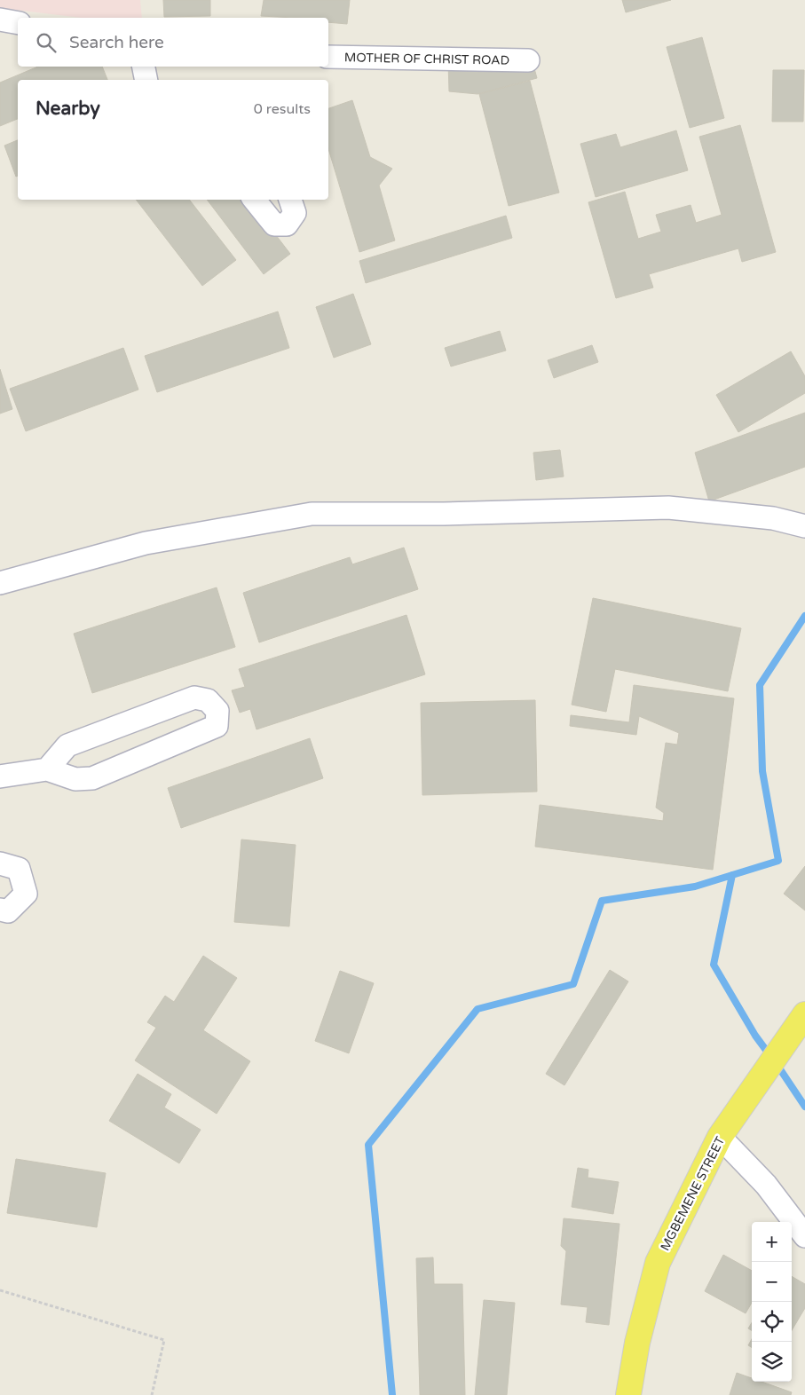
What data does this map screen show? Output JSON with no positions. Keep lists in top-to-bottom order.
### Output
{
  "streets": {
    "main road": ["MGBEMENE STREET"],
    "street": ["MOTHER OF CHRIST ROAD"]
  },
  "page": {
    "search": "Search here",
    "heading": ["Nearby", "0 results"],
    "map_buttons": ["+", "−"]
  }
}
